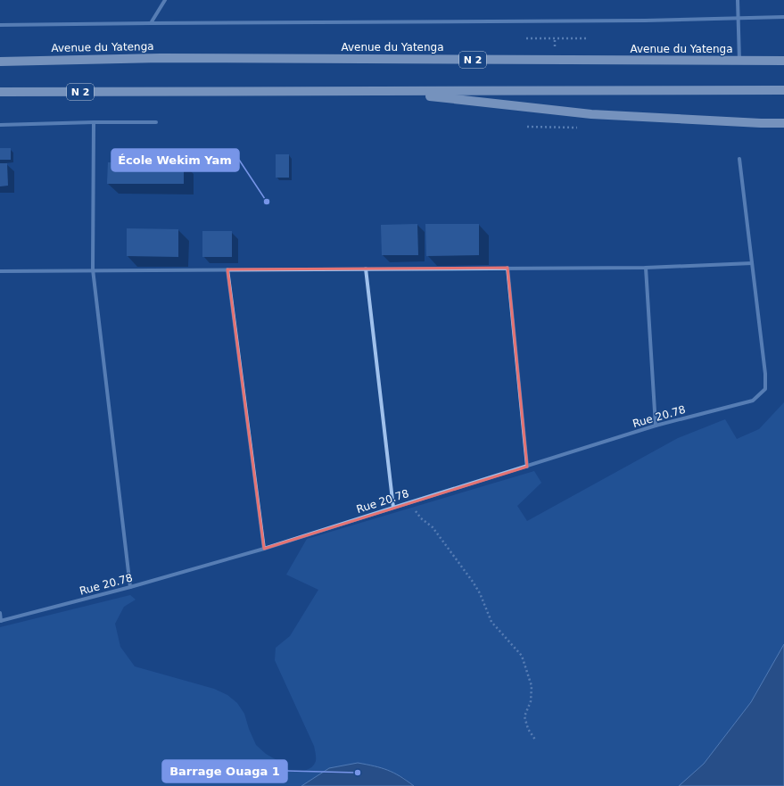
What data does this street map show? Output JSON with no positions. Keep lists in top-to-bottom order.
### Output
{
  "streets": {
    "main road": ["Avenue du Yatenga", "N 2"],
    "street": ["Rue 20.78"]
  },
  "places": ["École Wekim Yam", "Barrage Ouaga 1"]
}
